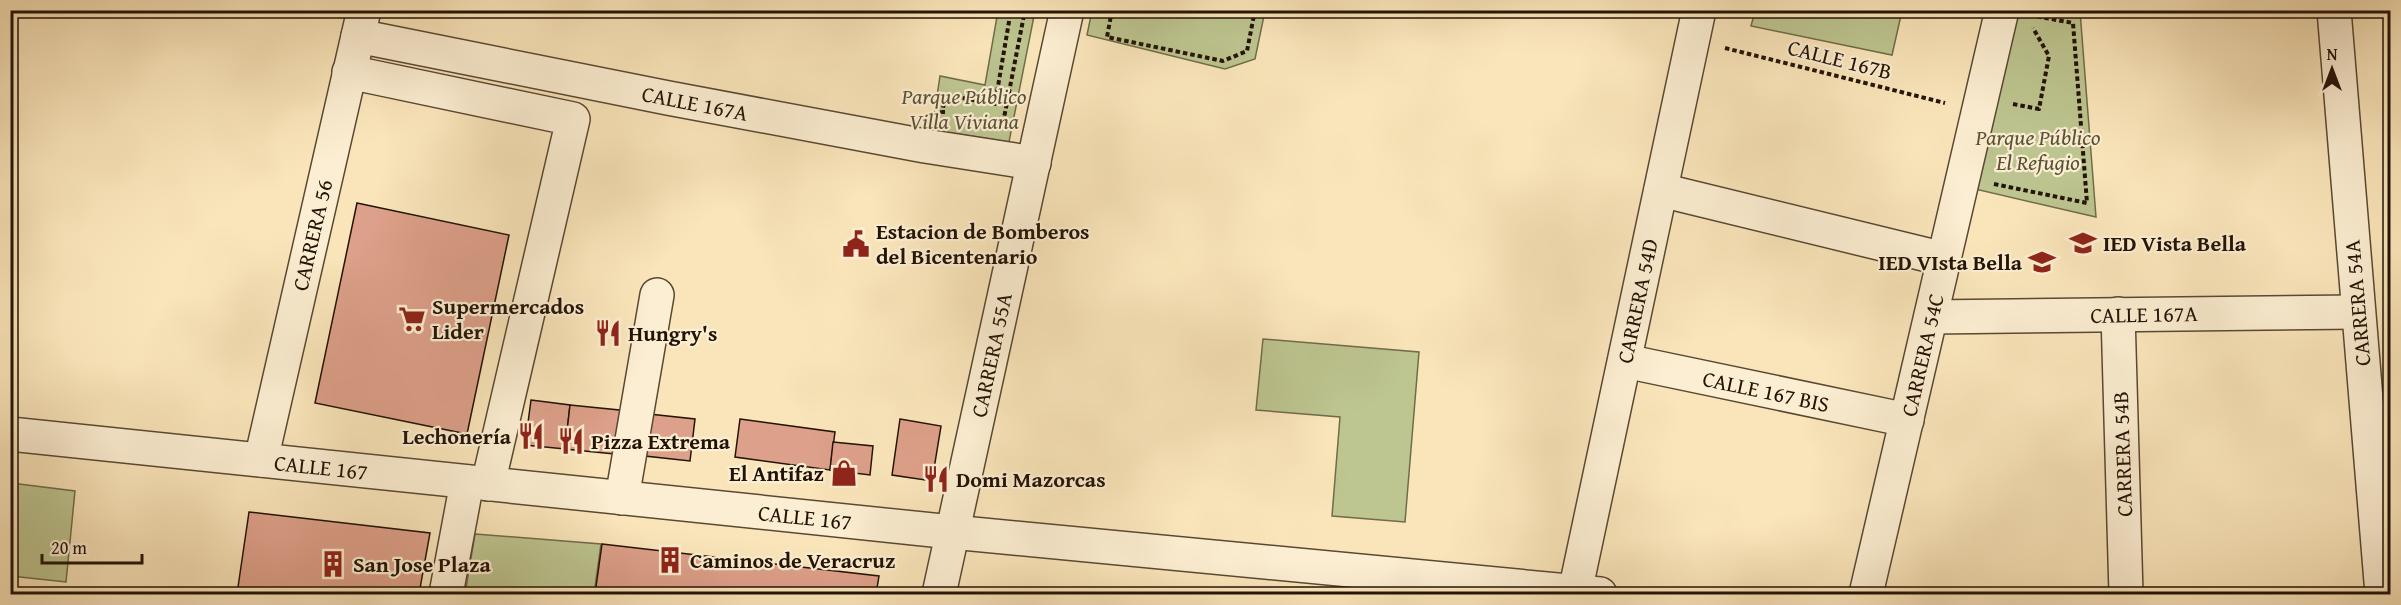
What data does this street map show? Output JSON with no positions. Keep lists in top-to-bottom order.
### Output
{
  "streets": {
    "street": [
      "CALLE 167A",
      "CARRERA 56",
      "CARRERA 54D",
      "CARRERA 54A",
      "CARRERA 55A",
      "CARRERA 54C",
      "CALLE 167 BIS",
      "CARRERA 54B",
      "CALLE 167"
    ],
    "path": ["CALLE 167B"]
  },
  "crossings": [
    ["CALLE 167B", "CARRERA 54D"],
    ["CALLE 167B", "CARRERA 54C"],
    ["CALLE 167A", "CARRERA 56"],
    ["CALLE 167A", "CARRERA 54A"],
    ["CALLE 167A", "CARRERA 55A"],
    ["CALLE 167A", "CARRERA 54C"],
    ["CALLE 167A", "CARRERA 54B"],
    ["CARRERA 56", "CALLE 167"],
    ["CARRERA 54D", "CALLE 167 BIS"],
    ["CARRERA 54D", "CALLE 167"],
    ["CARRERA 55A", "CALLE 167"],
    ["CARRERA 54C", "CALLE 167 BIS"]
  ],
  "parks": ["Parque Público Villa Viviana", "Parque Público El Refugio"],
  "places": {
    "school or university": ["IED Vista Bella", "IED VIsta Bella"],
    "public building": ["Estacion de Bomberos del Bicentenario"],
    "supermarket": ["Supermercados Lider"],
    "restaurant": [
      "Hungry's",
      "Lechonería",
      "Pizza Extrema",
      "Domi Mazorcas"
    ],
    "shop": ["El Antifaz"],
    "building": ["Caminos de Veracruz", "San Jose Plaza"]
  },
  "scale_bar": "20 m",
  "north": "top"
}
